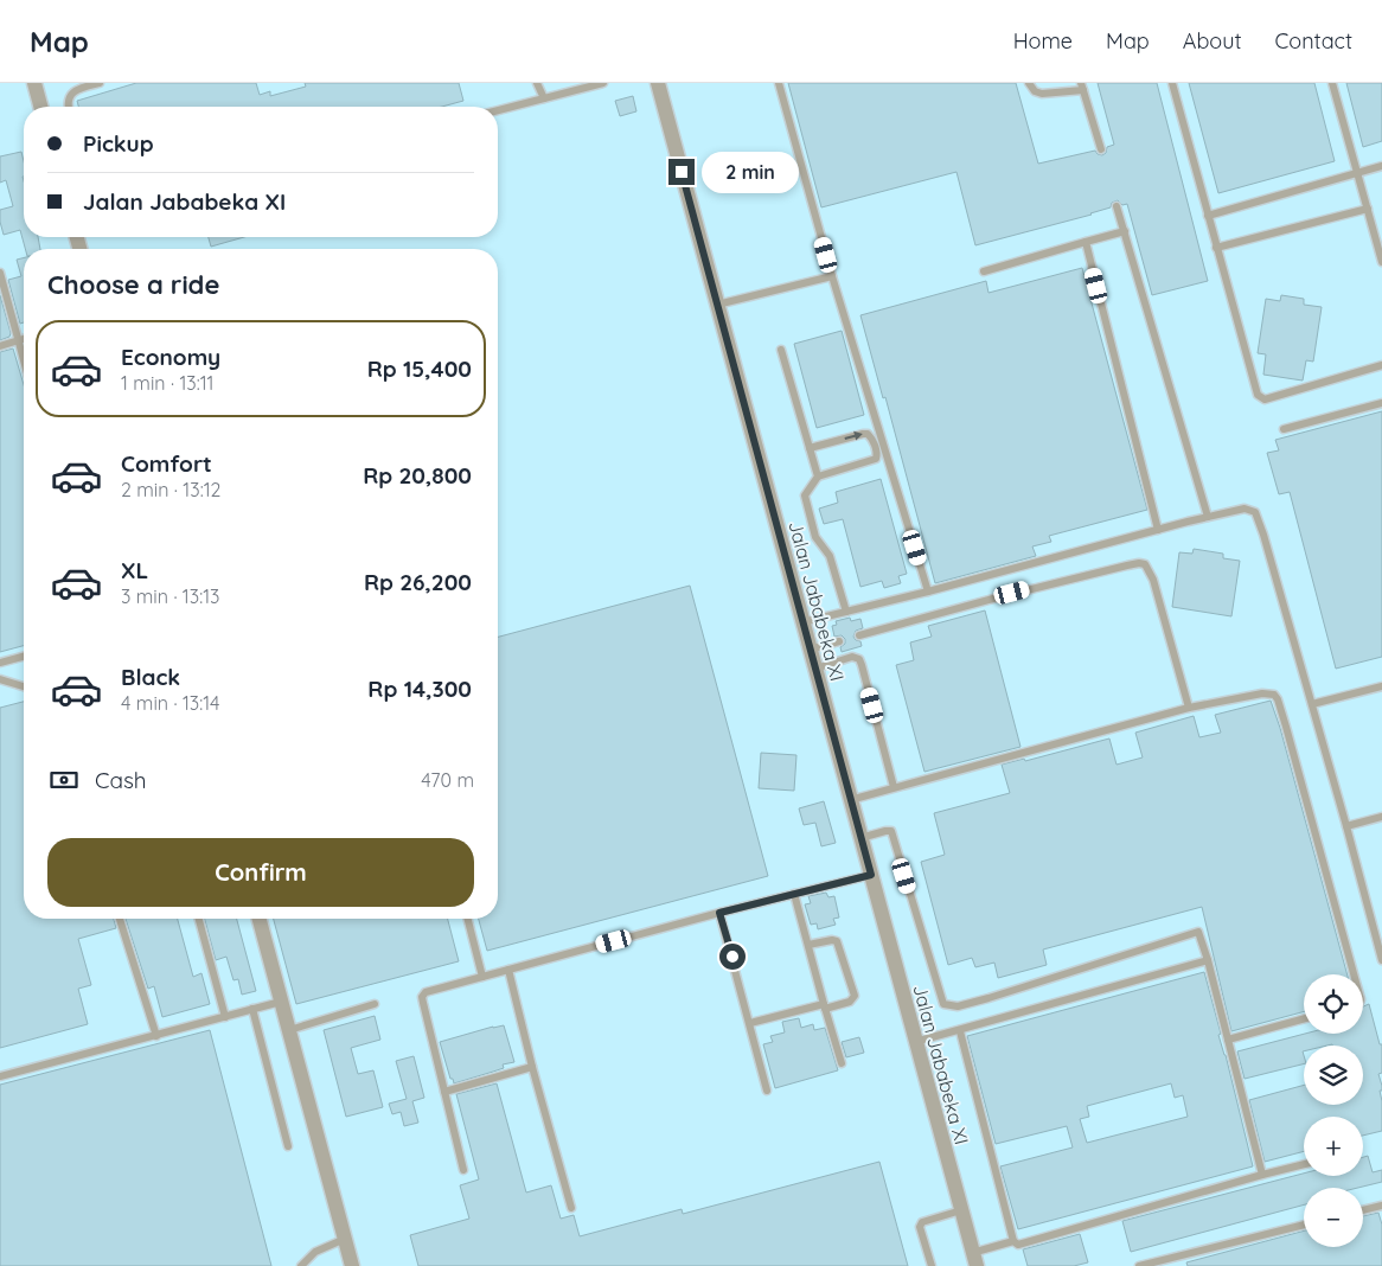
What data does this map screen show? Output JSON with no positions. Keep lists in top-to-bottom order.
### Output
{
  "streets": {
    "street": ["Jalan Jababeka XI"]
  },
  "page": {
    "header": "Map",
    "nav": [
      "Home",
      "Map",
      "About",
      "Contact"
    ],
    "banner": ["Pickup", "Jalan Jababeka XI"],
    "bubble": "2 min",
    "heading": "Choose a ride",
    "list": [
      {
        "name": "Economy",
        "note": "1 min · 13:11",
        "value": "Rp 15,400"
      },
      {
        "name": "Comfort",
        "note": "2 min · 13:12",
        "value": "Rp 20,800"
      },
      {
        "name": "XL",
        "note": "3 min · 13:13",
        "value": "Rp 26,200"
      },
      {
        "name": "Black",
        "note": "4 min · 13:14",
        "value": "Rp 14,300"
      }
    ],
    "pay": ["Cash", "470 m"],
    "buttons": "Confirm",
    "map_buttons": ["+", "−"]
  }
}
